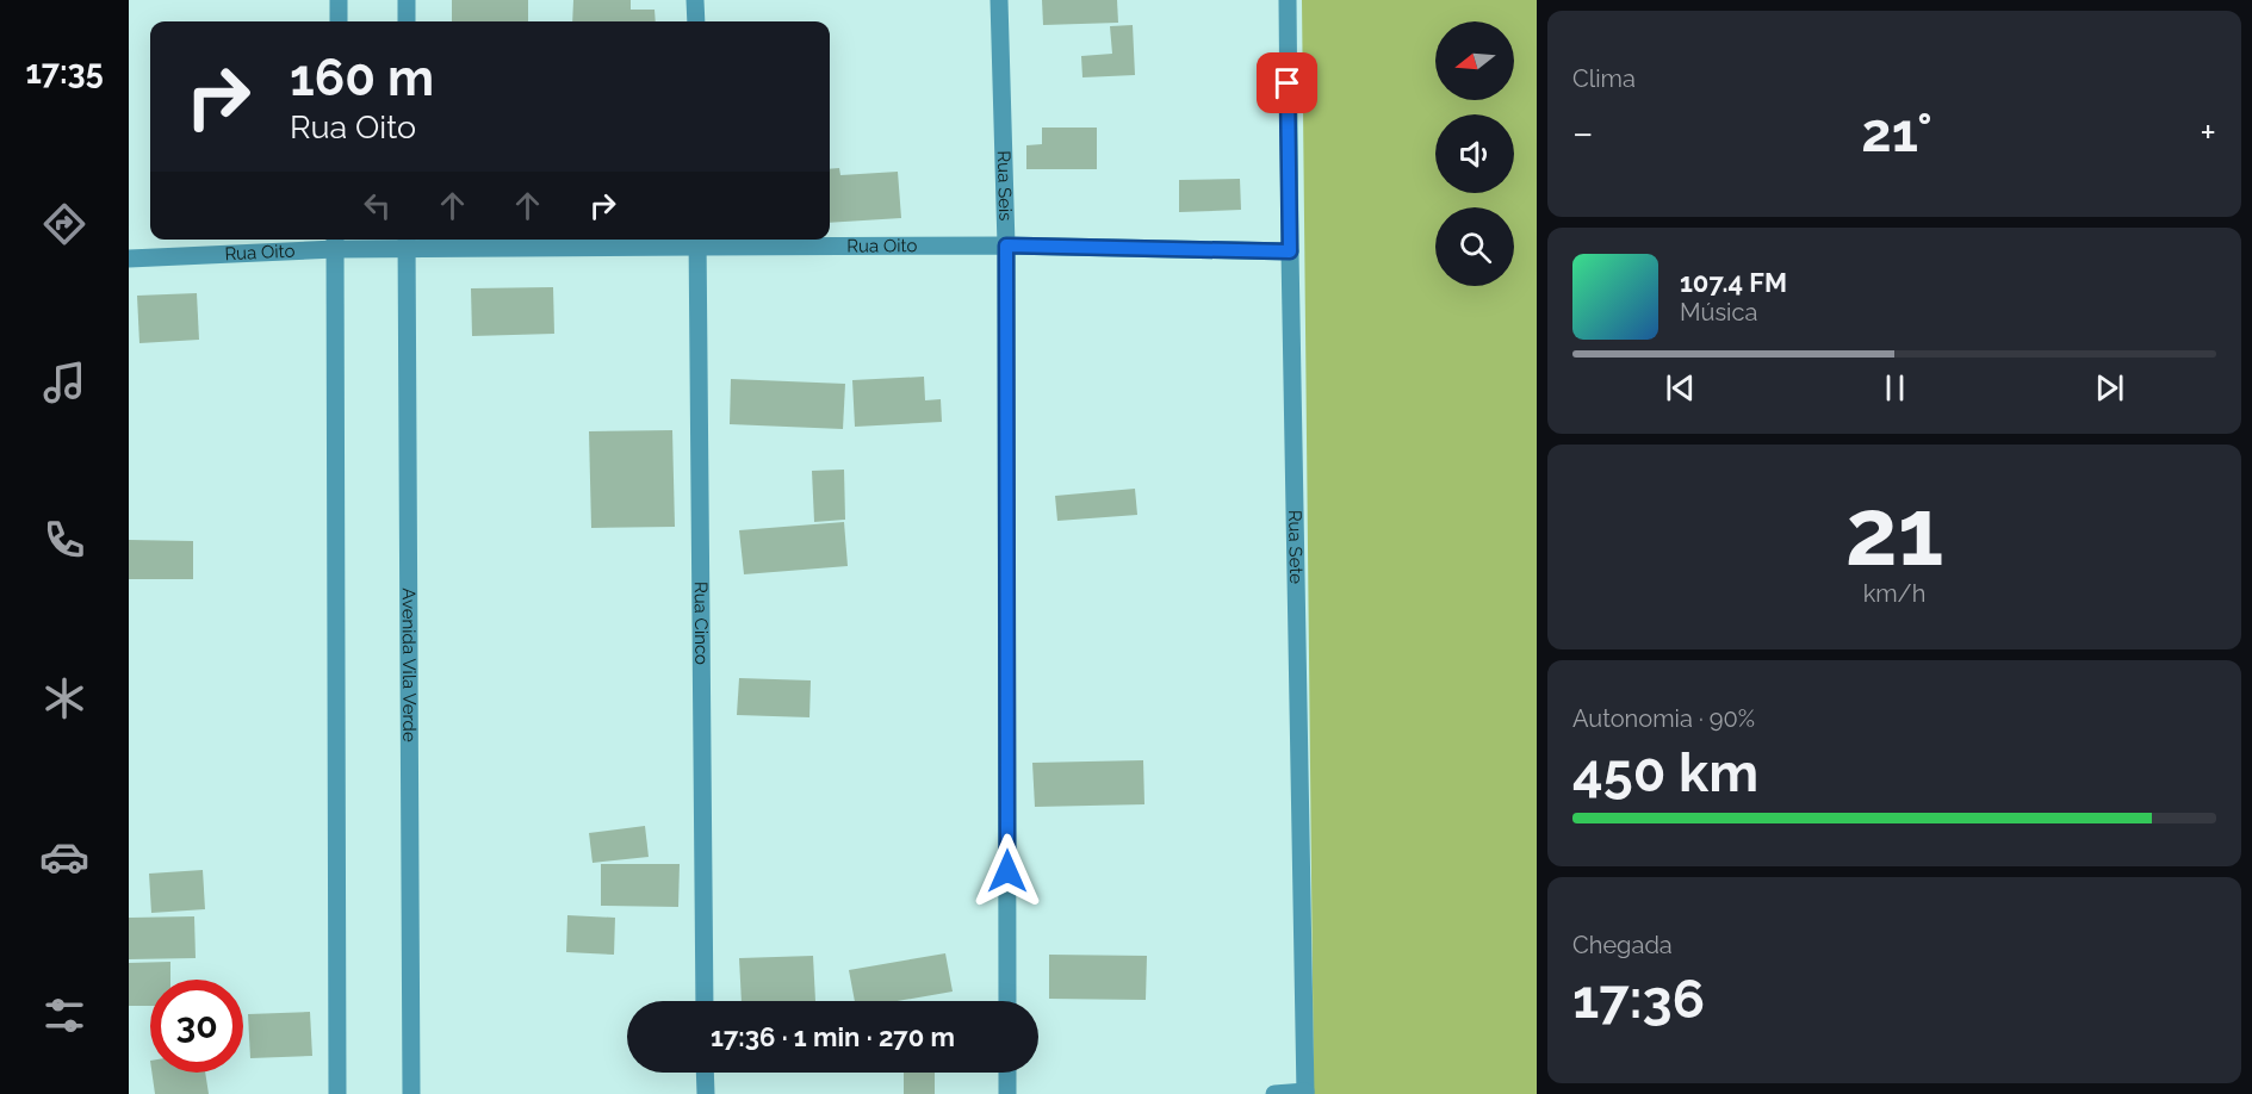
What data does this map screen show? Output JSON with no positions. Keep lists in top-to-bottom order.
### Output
{
  "streets": {
    "street": [
      "Rua Seis",
      "Rua Oito",
      "Rua Sete",
      "Rua Cinco",
      "Avenida Vila Verde"
    ]
  },
  "crossings": [
    ["Rua Seis", "Rua Oito"],
    ["Rua Oito", "Rua Sete"],
    ["Rua Oito", "Rua Cinco"],
    ["Rua Oito", "Avenida Vila Verde"]
  ],
  "north": "left",
  "page": {
    "tabs": "17:35",
    "tile": [
      "Clima",
      ["21", "km/h"],
      ["Autonomia · 90%", "450 km"],
      ["Chegada", "17:36"]
    ],
    "turn": ["160 m", "Rua Oito"],
    "heat": ["−", "21°", "+"],
    "song": ["107.4 FM", "Música"],
    "limit": "30",
    "trip": "17:36 · 1 min · 270 m"
  }
}
